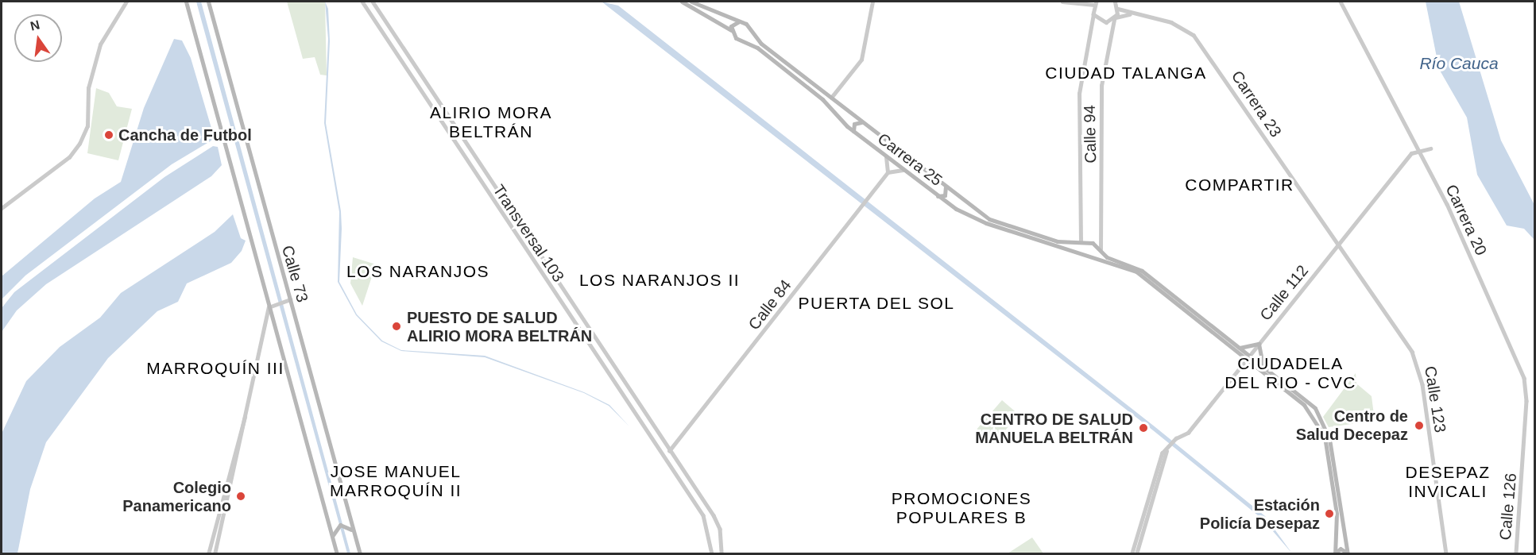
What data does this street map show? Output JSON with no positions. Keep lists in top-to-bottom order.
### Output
{
  "streets": {
    "main road": ["Carrera 25", "Calle 73"],
    "street": [
      "Carrera 23",
      "Calle 94",
      "Carrera 20",
      "Transversal 103",
      "Calle 112",
      "Calle 84",
      "Calle 123",
      "Calle 126"
    ]
  },
  "crossings": [
    ["Carrera 23", "Calle 94"],
    ["Carrera 23", "Calle 112"],
    ["Carrera 23", "Calle 123"],
    ["Calle 94", "Carrera 25"],
    ["Carrera 20", "Calle 112"],
    ["Carrera 20", "Calle 126"],
    ["Transversal 103", "Calle 84"],
    ["Calle 112", "Calle 123"]
  ],
  "districts": [
    "CIUDAD TALANGA",
    "ALIRIO MORA BELTRÁN",
    "COMPARTIR",
    "LOS NARANJOS",
    "LOS NARANJOS II",
    "PUERTA DEL SOL",
    "CIUDADELA DEL RIO - CVC",
    "MARROQUÍN III",
    "JOSE MANUEL MARROQUÍN II",
    "DESEPAZ INVICALI",
    "PROMOCIONES POPULARES B"
  ],
  "water": ["Río Cauca"],
  "places": [
    "Cancha de Futbol",
    "PUESTO DE SALUD ALIRIO MORA BELTRÁN",
    "Centro de Salud Decepaz",
    "CENTRO DE SALUD MANUELA BELTRÁN",
    "Colegio Panamericano",
    "Estación Policía Desepaz"
  ],
  "north": "top"
}
